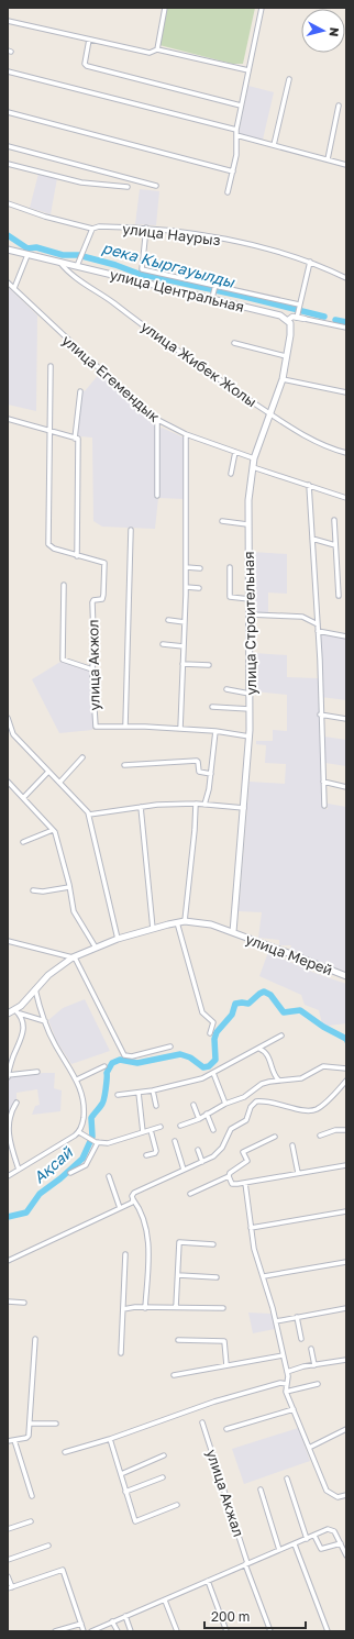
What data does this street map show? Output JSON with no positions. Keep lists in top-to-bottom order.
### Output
{
  "streets": {
    "main road": ["улица Центральная", "улица Строительная", "улица Мерей"],
    "street": [
      "улица Наурыз",
      "улица Жибек Жолы",
      "улица Егемендык",
      "улица Акжол",
      "улица Акжал"
    ]
  },
  "crossings": [
    ["улица Центральная", "улица Жибек Жолы"],
    ["улица Центральная", "улица Строительная"],
    ["улица Жибек Жолы", "улица Строительная"],
    ["улица Егемендык", "улица Строительная"],
    ["улица Строительная", "улица Акжол"],
    ["улица Строительная", "улица Мерей"]
  ],
  "water": ["река Кыргауылды", "Ақсай"],
  "scale_bar": "200 m",
  "north": "right"
}
